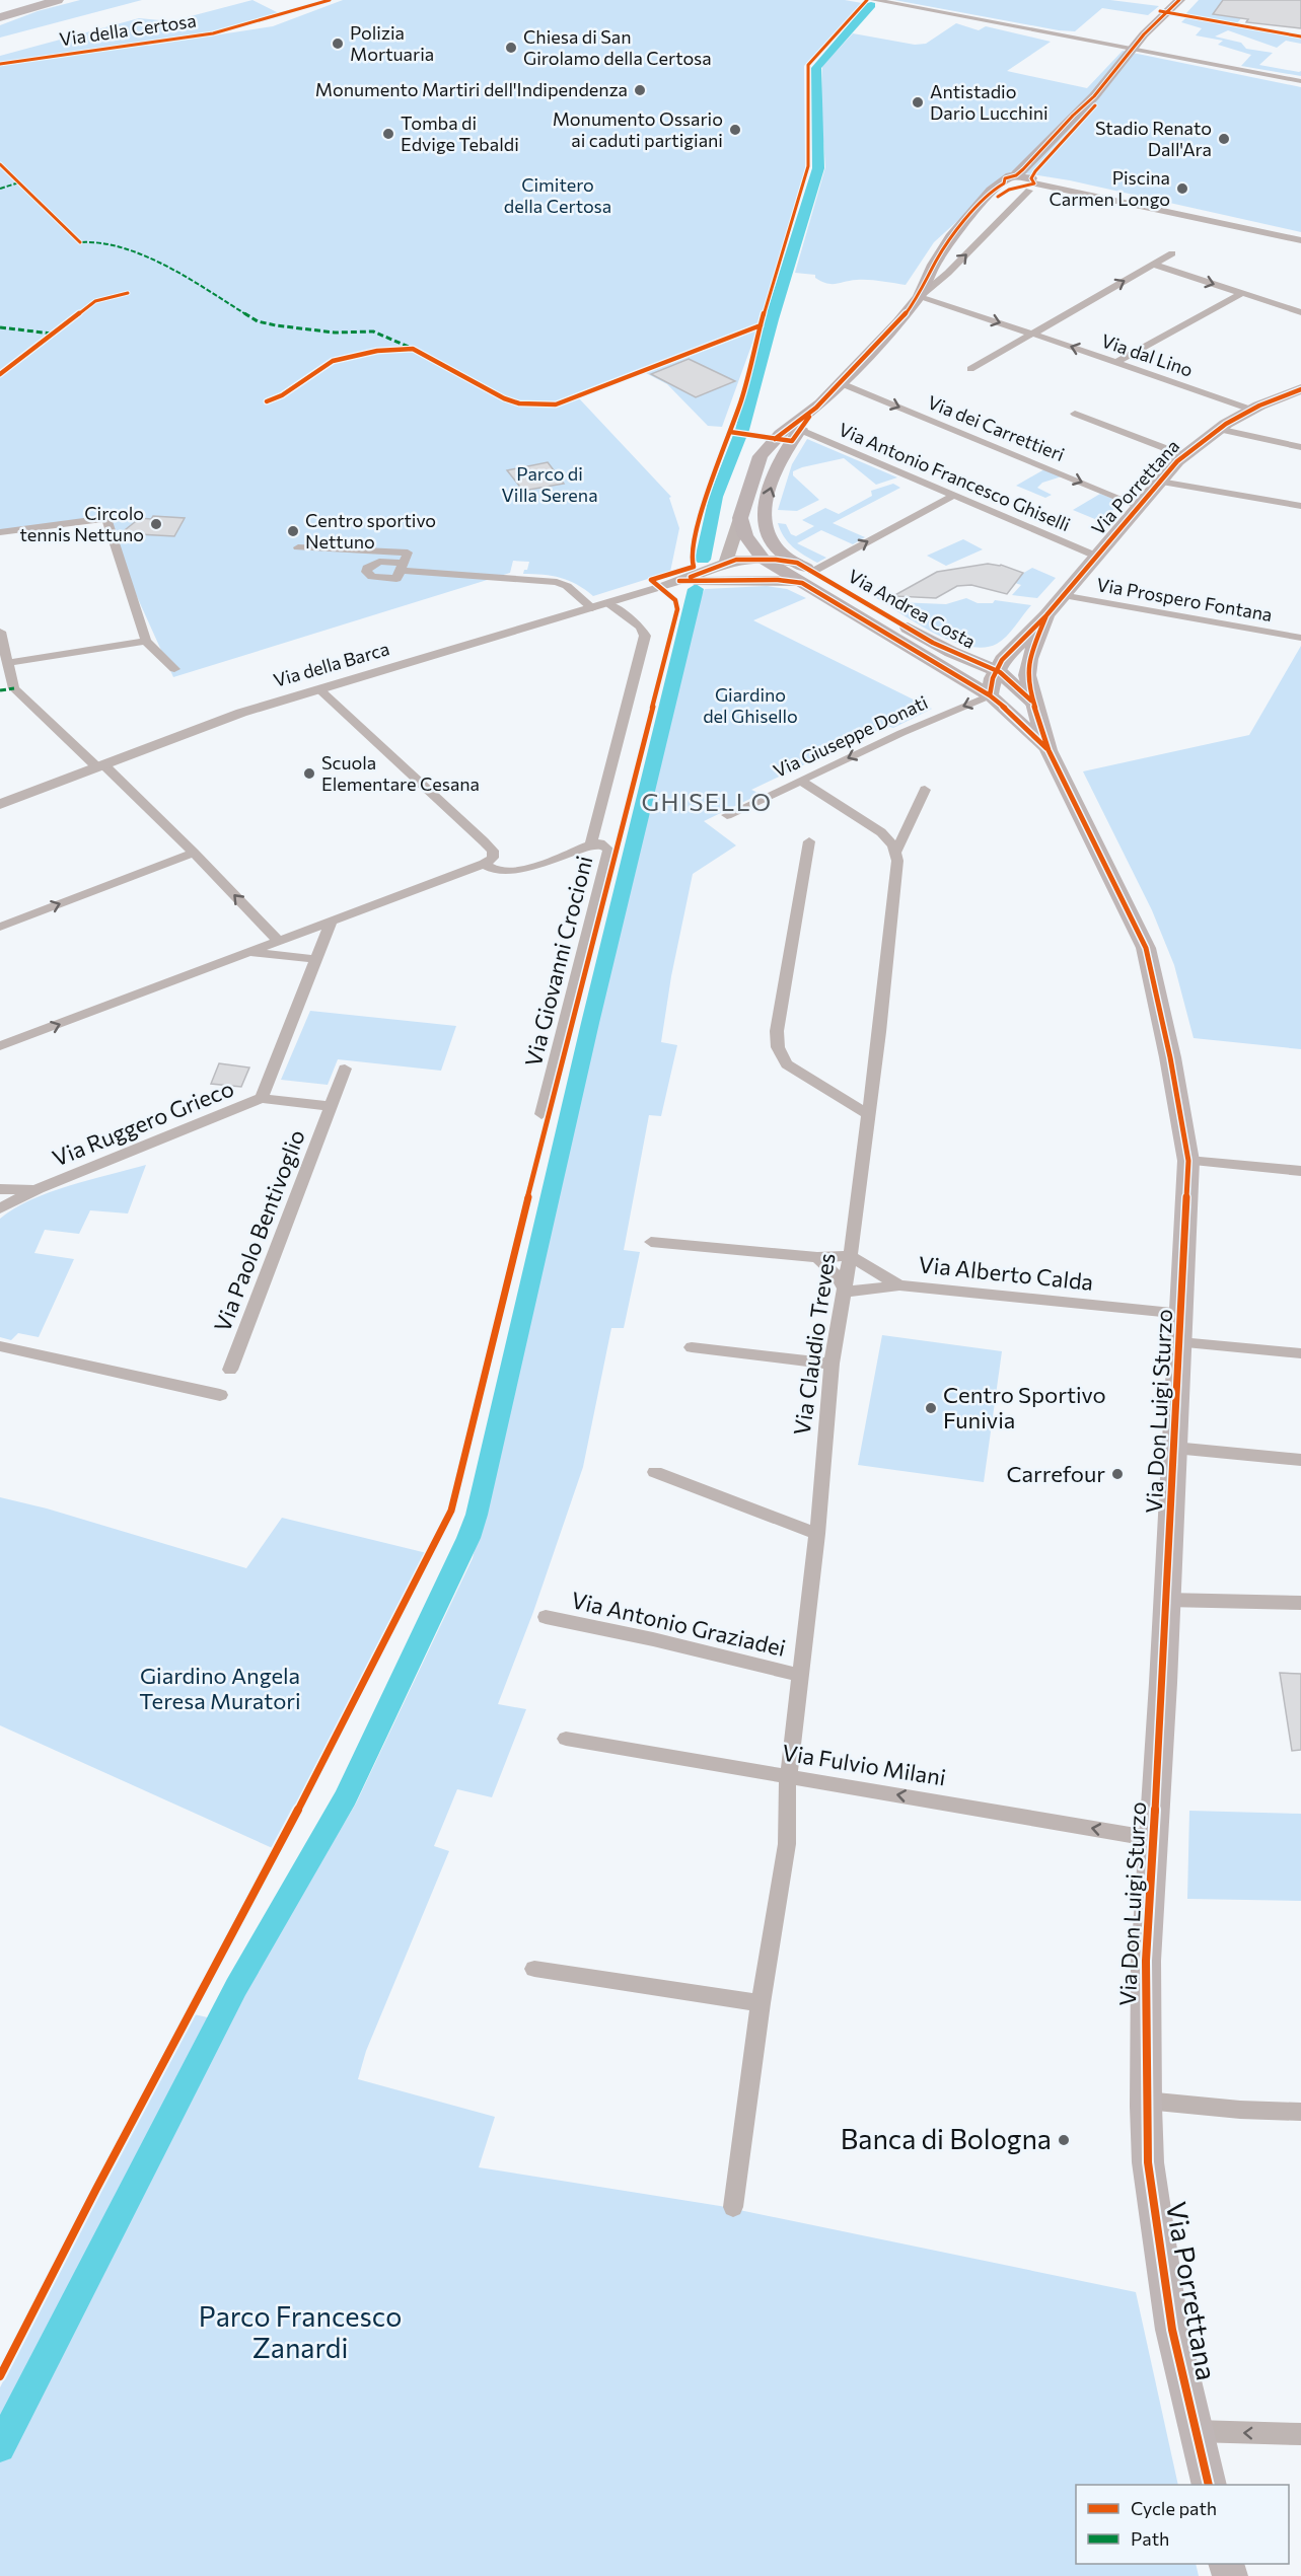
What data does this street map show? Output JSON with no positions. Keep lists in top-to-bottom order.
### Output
{
  "streets": {
    "main road": ["Via Porrettana", "Via Andrea Costa", "Via Don Luigi Sturzo"],
    "street": [
      "Via dal Lino",
      "Via dei Carrettieri",
      "Via Antonio Francesco Ghiselli",
      "Via Prospero Fontana",
      "Via della Barca",
      "Via Giuseppe Donati",
      "Via Giovanni Crocioni",
      "Via Ruggero Grieco",
      "Via Paolo Bentivoglio",
      "Via Alberto Calda",
      "Via Claudio Treves",
      "Via Antonio Graziadei",
      "Via Fulvio Milani"
    ],
    "cycle path": ["Via della Certosa"]
  },
  "crossings": [
    ["Via dal Lino", "Via Porrettana"],
    ["Via dei Carrettieri", "Via Porrettana"],
    ["Via Antonio Francesco Ghiselli", "Via Porrettana"],
    ["Via Porrettana", "Via Prospero Fontana"],
    ["Via Porrettana", "Via Andrea Costa"],
    ["Via Porrettana", "Via Giuseppe Donati"],
    ["Via Porrettana", "Via Don Luigi Sturzo"],
    ["Via Andrea Costa", "Via della Barca"],
    ["Via Andrea Costa", "Via Giuseppe Donati"],
    ["Via Andrea Costa", "Via Don Luigi Sturzo"],
    ["Via della Barca", "Via Giovanni Crocioni"],
    ["Via Giuseppe Donati", "Via Don Luigi Sturzo"],
    ["Via Ruggero Grieco", "Via Paolo Bentivoglio"],
    ["Via Alberto Calda", "Via Claudio Treves"],
    ["Via Alberto Calda", "Via Don Luigi Sturzo"],
    ["Via Claudio Treves", "Via Antonio Graziadei"],
    ["Via Claudio Treves", "Via Fulvio Milani"],
    ["Via Don Luigi Sturzo", "Via Fulvio Milani"]
  ],
  "one_way": ["Via dei Carrettieri", "Via Giuseppe Donati", "Via Fulvio Milani"],
  "districts": ["GHISELLO"],
  "parks": [
    "Cimitero della Certosa",
    "Parco di Villa Serena",
    "Giardino del Ghisello",
    "Giardino Angela Teresa Muratori",
    "Parco Francesco Zanardi"
  ],
  "places": [
    "Polizia Mortuaria",
    "Chiesa di San Girolamo della Certosa",
    "Monumento Martiri dell'Indipendenza",
    "Antistadio Dario Lucchini",
    "Monumento Ossario ai caduti partigiani",
    "Tomba di Edvige Tebaldi",
    "Stadio Renato Dall'Ara",
    "Piscina Carmen Longo",
    "Circolo tennis Nettuno",
    "Centro sportivo Nettuno",
    "Scuola Elementare Cesana",
    "Centro Sportivo Funivia",
    "Carrefour",
    "Banca di Bologna"
  ],
  "legend": ["Cycle path", "Path"]
}
